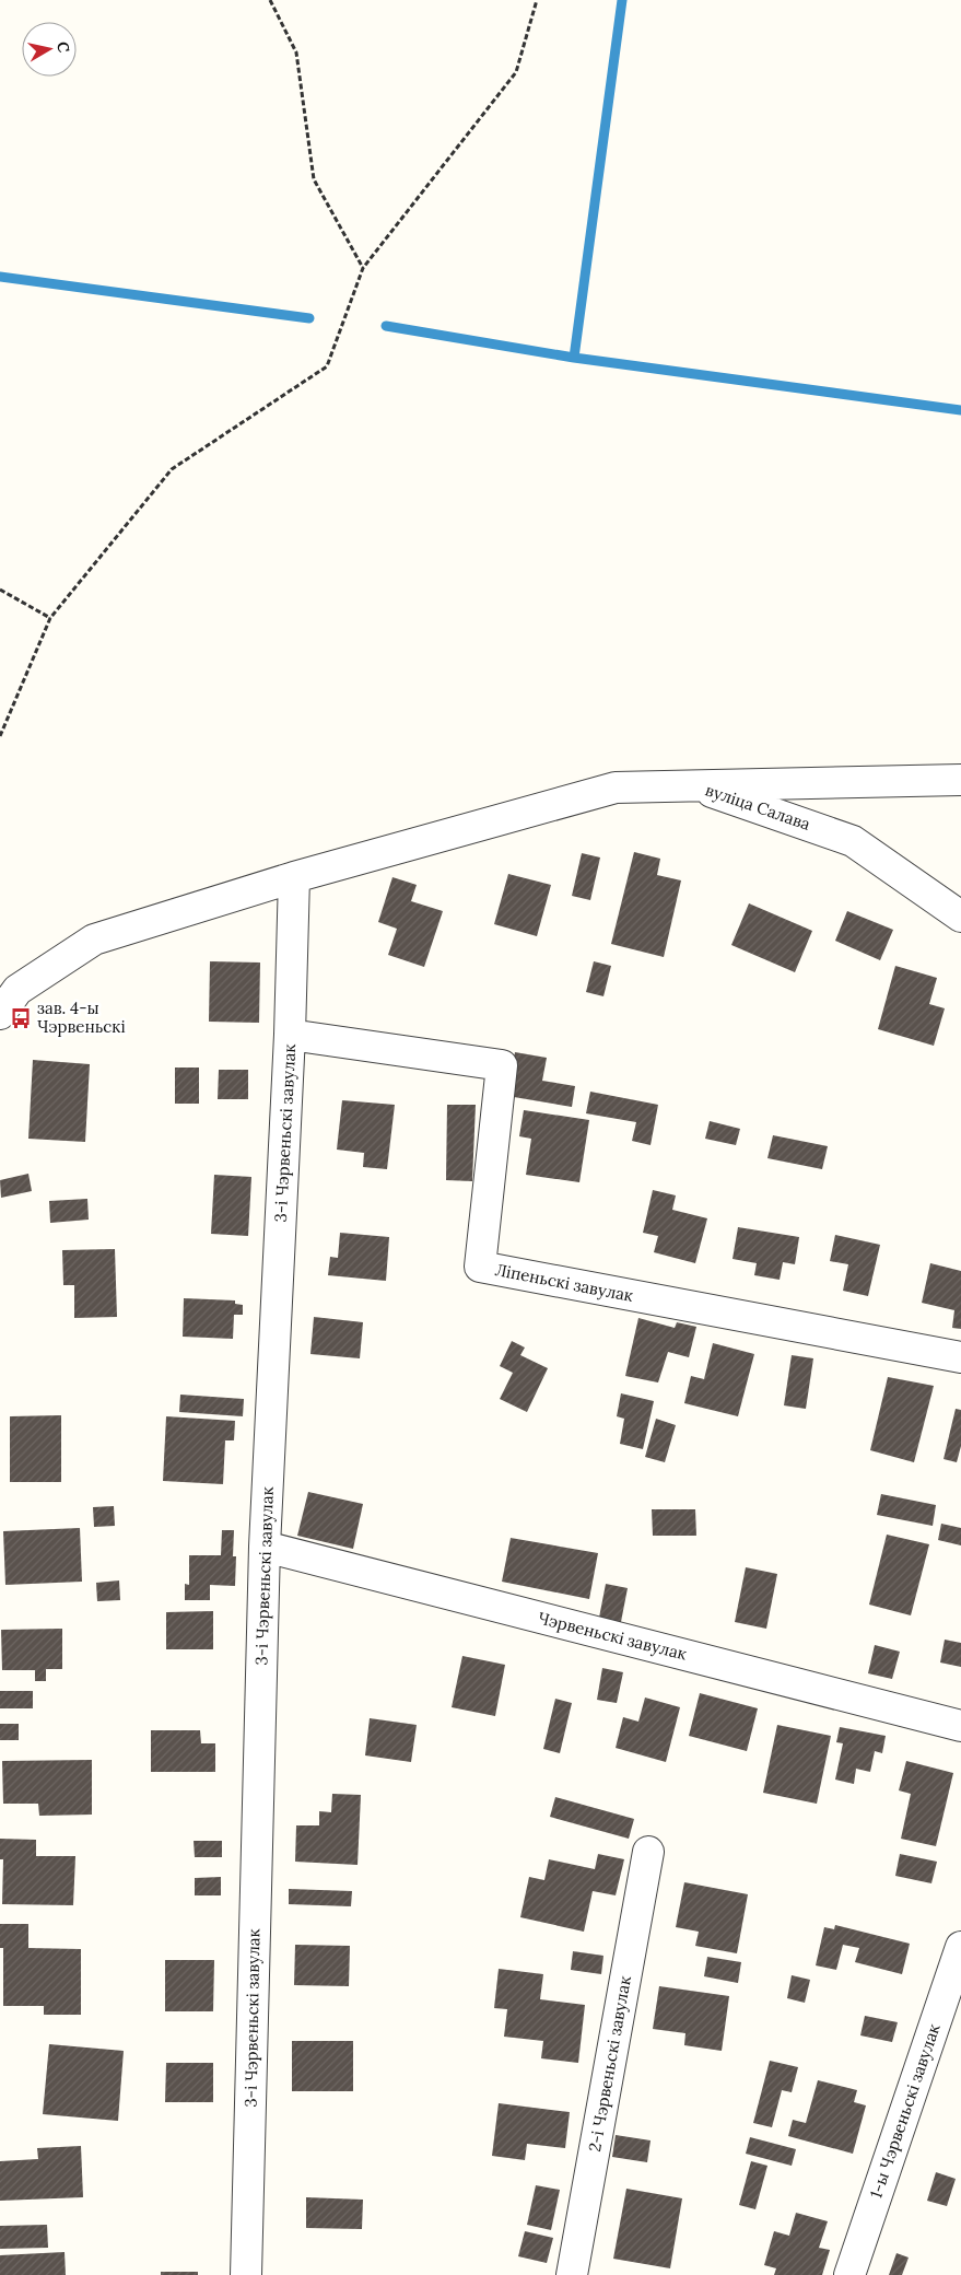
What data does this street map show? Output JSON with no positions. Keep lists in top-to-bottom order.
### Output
{
  "streets": {
    "street": [
      "вуліца Салава",
      "3-і Чэрвеньскі завулак",
      "Ліпеньскі завулак",
      "Чэрвеньскі завулак",
      "2-і Чэрвеньскі завулак",
      "1-ы Чэрвеньскі завулак"
    ]
  },
  "crossings": [
    ["3-і Чэрвеньскі завулак", "Ліпеньскі завулак"],
    ["3-і Чэрвеньскі завулак", "Чэрвеньскі завулак"]
  ],
  "places": {
    "bus stop": ["зав. 4-ы Чэрвеньскі"]
  },
  "north": "right"
}
